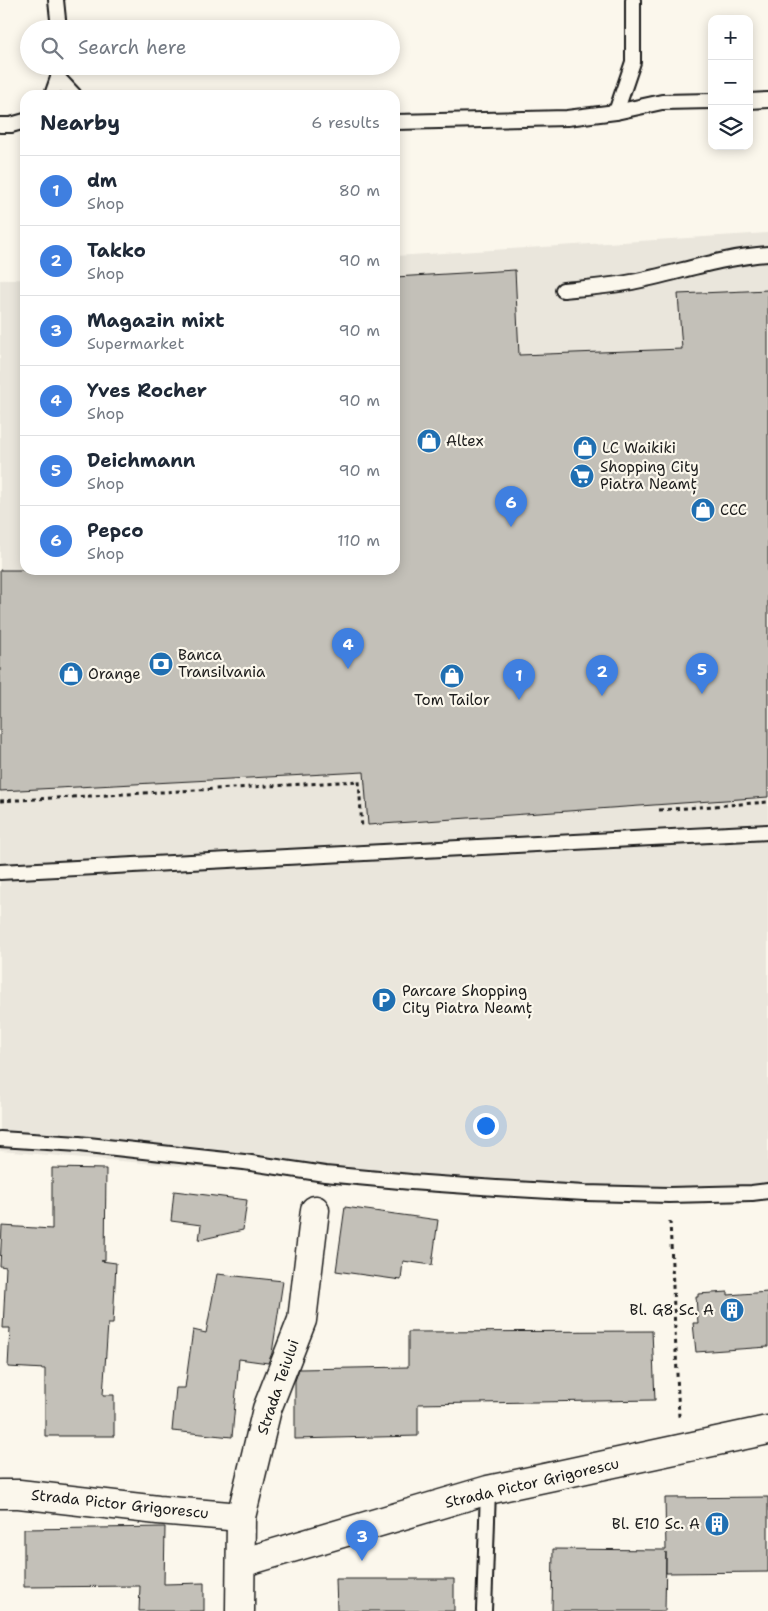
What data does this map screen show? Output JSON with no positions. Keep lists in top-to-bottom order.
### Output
{
  "streets": {
    "street": ["Strada Teiului", "Strada Pictor Grigorescu"]
  },
  "crossings": [
    ["Strada Teiului", "Strada Pictor Grigorescu"]
  ],
  "places": {
    "shop": [
      "Altex",
      "LC Waikiki",
      "CCC",
      "Orange",
      "Tom Tailor"
    ],
    "supermarket": ["Shopping City Piatra Neamț"],
    "bank": ["Banca Transilvania"],
    "parking": ["Parcare Shopping City Piatra Neamț"],
    "building": ["Bl. G8 Sc. A", "Bl. E10 Sc. A"]
  },
  "page": {
    "map_buttons": ["+", "−"],
    "search": "Search here",
    "heading": ["Nearby", "6 results"],
    "list": [
      {
        "mark": "1",
        "name": "dm",
        "note": "Shop",
        "value": "80 m"
      },
      {
        "mark": "2",
        "name": "Takko",
        "note": "Shop",
        "value": "90 m"
      },
      {
        "mark": "3",
        "name": "Magazin mixt",
        "note": "Supermarket",
        "value": "90 m"
      },
      {
        "mark": "4",
        "name": "Yves Rocher",
        "note": "Shop",
        "value": "90 m"
      },
      {
        "mark": "5",
        "name": "Deichmann",
        "note": "Shop",
        "value": "90 m"
      },
      {
        "mark": "6",
        "name": "Pepco",
        "note": "Shop",
        "value": "110 m"
      }
    ],
    "pins": [
      "6",
      "4",
      "5",
      "2",
      "1",
      "3"
    ]
  }
}
